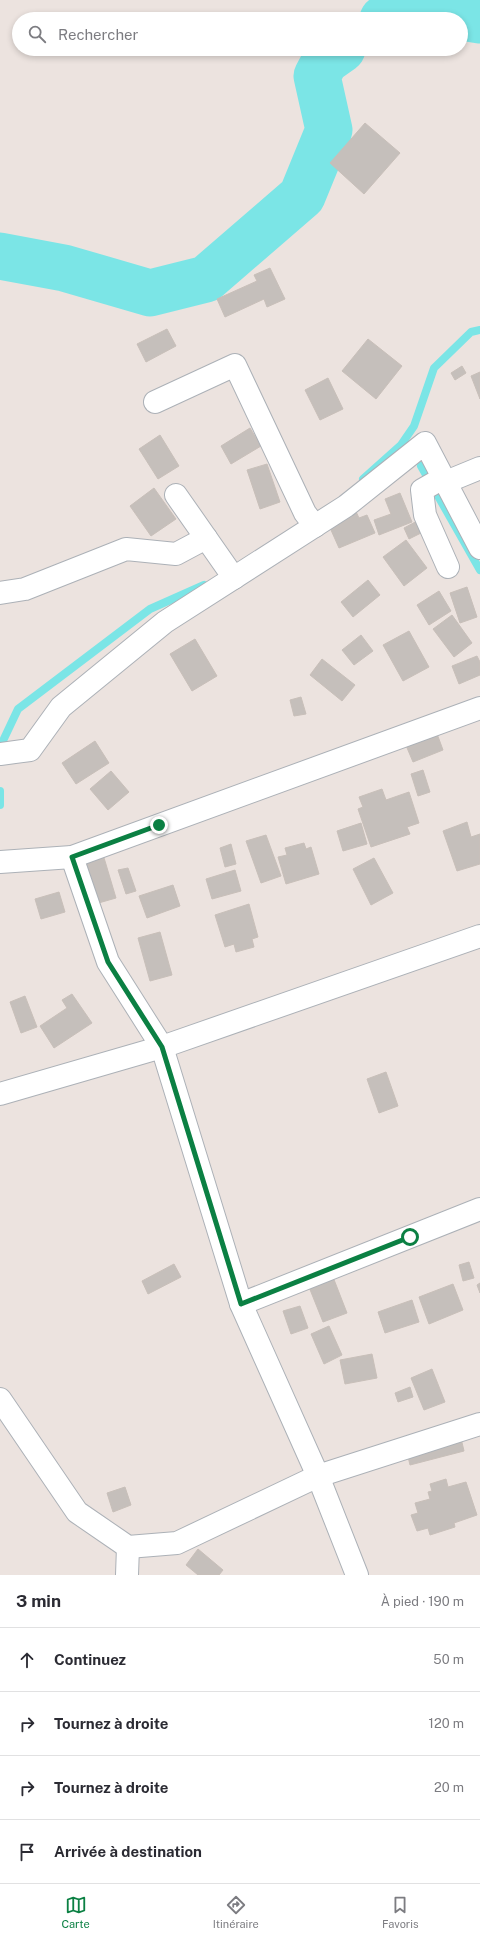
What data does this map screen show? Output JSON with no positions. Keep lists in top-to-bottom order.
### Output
{
  "page": {
    "search": "Rechercher",
    "heading": ["3 min", "À pied · 190 m"],
    "list": [
      ["Continuez", "50 m"],
      ["Tournez à droite", "120 m"],
      ["Tournez à droite", "20 m"],
      "Arrivée à destination"
    ],
    "nav": ["Carte", "Itinéraire", "Favoris"]
  }
}
